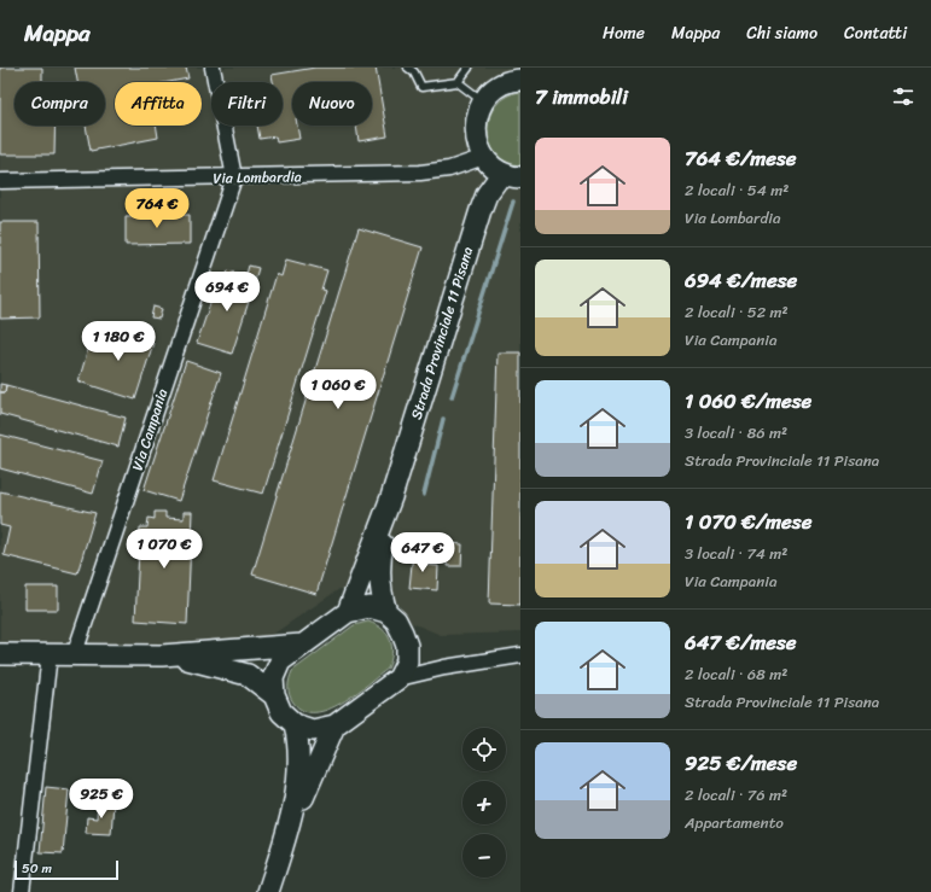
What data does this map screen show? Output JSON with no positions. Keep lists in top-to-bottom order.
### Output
{
  "streets": {
    "main road": ["Strada Provinciale 11 Pisana"],
    "street": ["Via Lombardia", "Via Campania"]
  },
  "crossings": [
    ["Via Lombardia", "Strada Provinciale 11 Pisana"],
    ["Via Lombardia", "Via Campania"]
  ],
  "scale_bar": "50 m",
  "page": {
    "header": "Mappa",
    "nav": [
      "Home",
      "Mappa",
      "Chi siamo",
      "Contatti"
    ],
    "heading": "7 immobili",
    "chip": [
      "Compra",
      "Affitta",
      "Filtri",
      "Nuovo"
    ],
    "list": [
      {
        "name": "764 €/mese",
        "note": "2 locali · 54 m² · Via Lombardia"
      },
      {
        "name": "694 €/mese",
        "note": "2 locali · 52 m² · Via Campania"
      },
      {
        "name": "1 060 €/mese",
        "note": "3 locali · 86 m² · Strada Provinciale 11 Pisana"
      },
      {
        "name": "1 070 €/mese",
        "note": "3 locali · 74 m² · Via Campania"
      },
      {
        "name": "647 €/mese",
        "note": "2 locali · 68 m² · Strada Provinciale 11 Pisana"
      },
      {
        "name": "925 €/mese",
        "note": "2 locali · 76 m² · Appartamento"
      }
    ],
    "price": [
      "764 €",
      "694 €",
      "1 180 €",
      "1 060 €",
      "1 070 €",
      "647 €",
      "925 €"
    ],
    "map_buttons": ["+", "−"],
    "scale": "50 m"
  }
}
